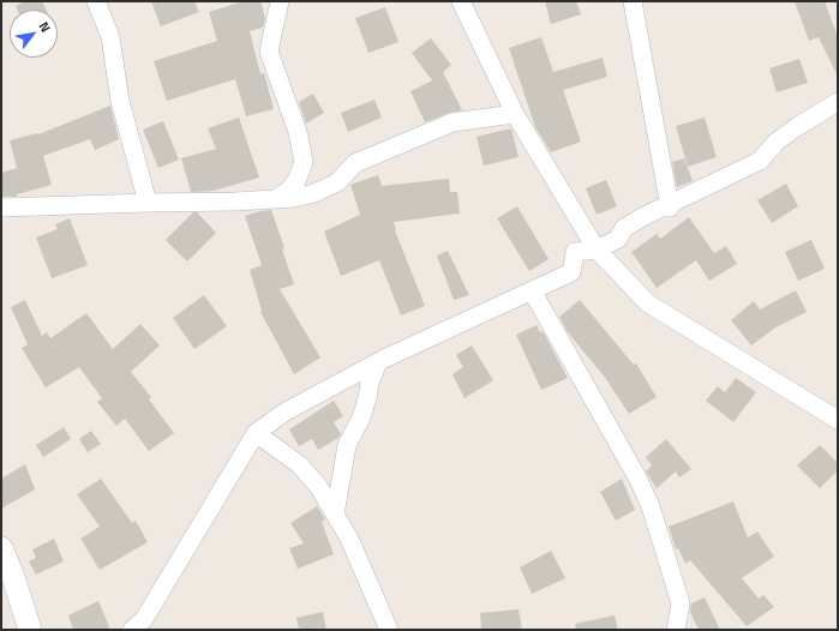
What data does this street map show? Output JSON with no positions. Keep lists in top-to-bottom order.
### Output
{
  "north": "top right"
}
